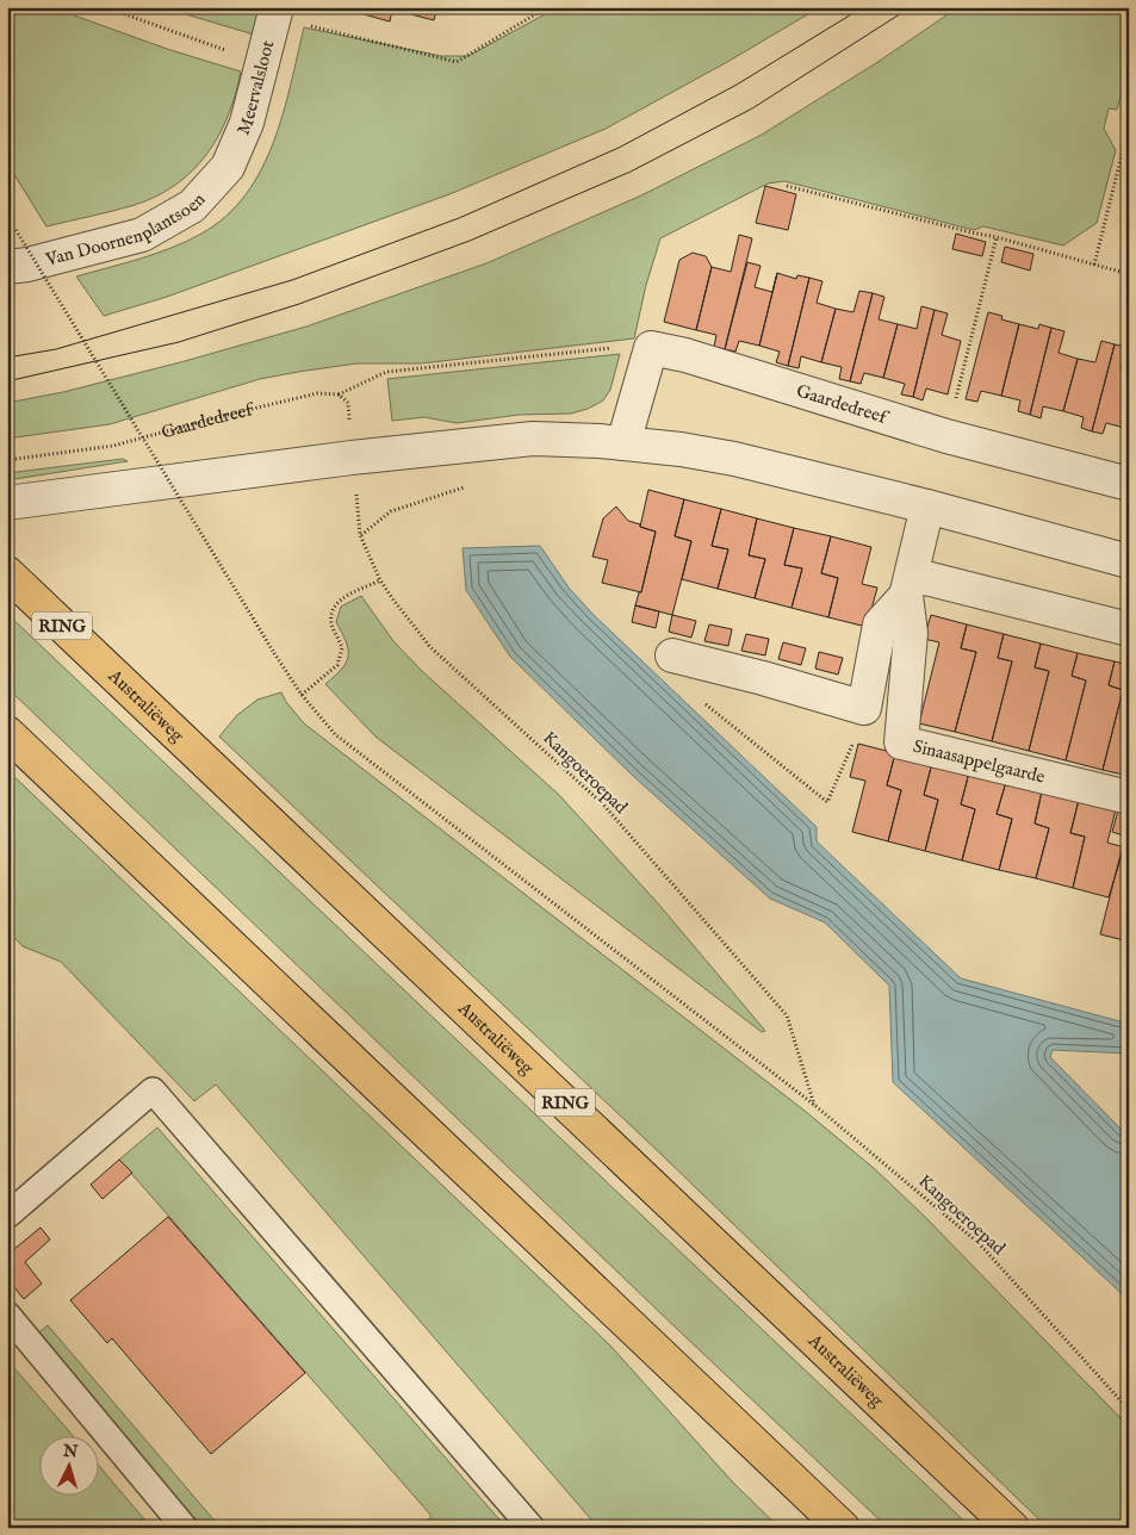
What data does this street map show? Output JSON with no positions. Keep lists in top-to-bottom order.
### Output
{
  "streets": {
    "main road": ["RING", "Australiëweg"],
    "street": [
      "Meervalsloot",
      "Van Doornenplantsoen",
      "Gaardedreef",
      "Sinaasappelgaarde"
    ],
    "path": ["Kangoeroepad"]
  },
  "crossings": [
    ["Meervalsloot", "Van Doornenplantsoen"]
  ],
  "north": "top"
}
